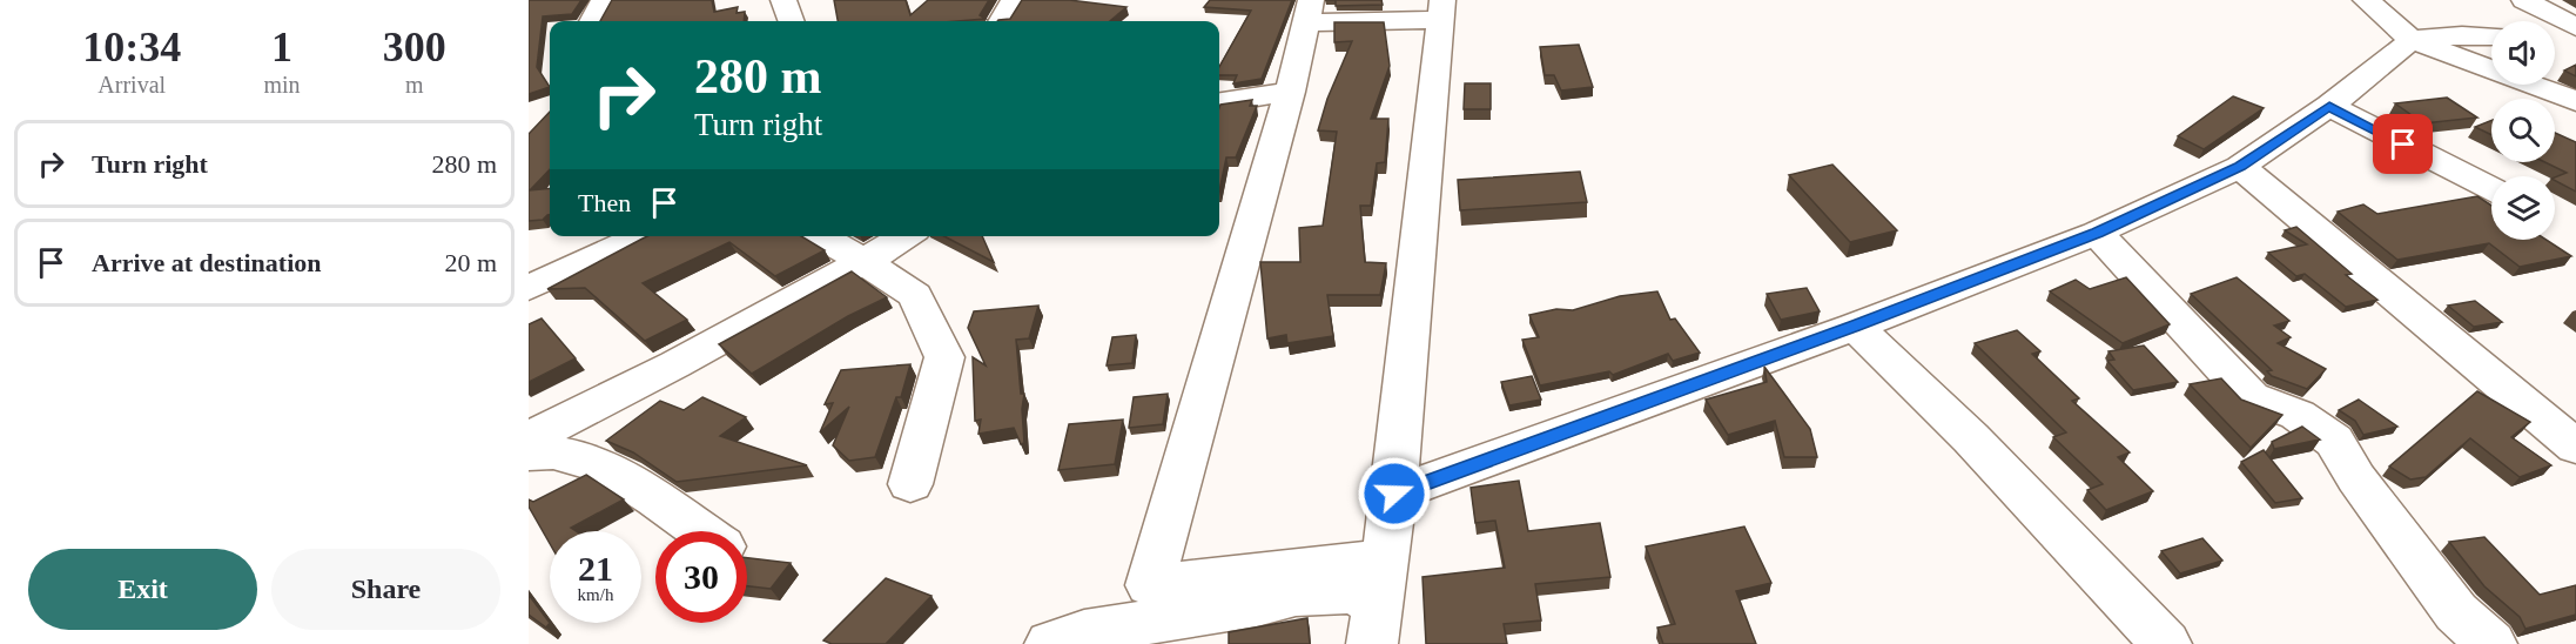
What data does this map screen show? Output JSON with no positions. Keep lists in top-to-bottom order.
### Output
{
  "page": {
    "eta": [
      "10:34",
      "Arrival",
      "1",
      "min",
      "300",
      "m"
    ],
    "turn": ["280 m", "Turn right"],
    "list": [
      {
        "name": "Turn right",
        "value": "280 m"
      },
      {
        "name": "Arrive at destination",
        "value": "20 m"
      }
    ],
    "then": "Then",
    "speed": "21 km/h",
    "limit": "30",
    "buttons": ["Exit", "Share"]
  }
}
